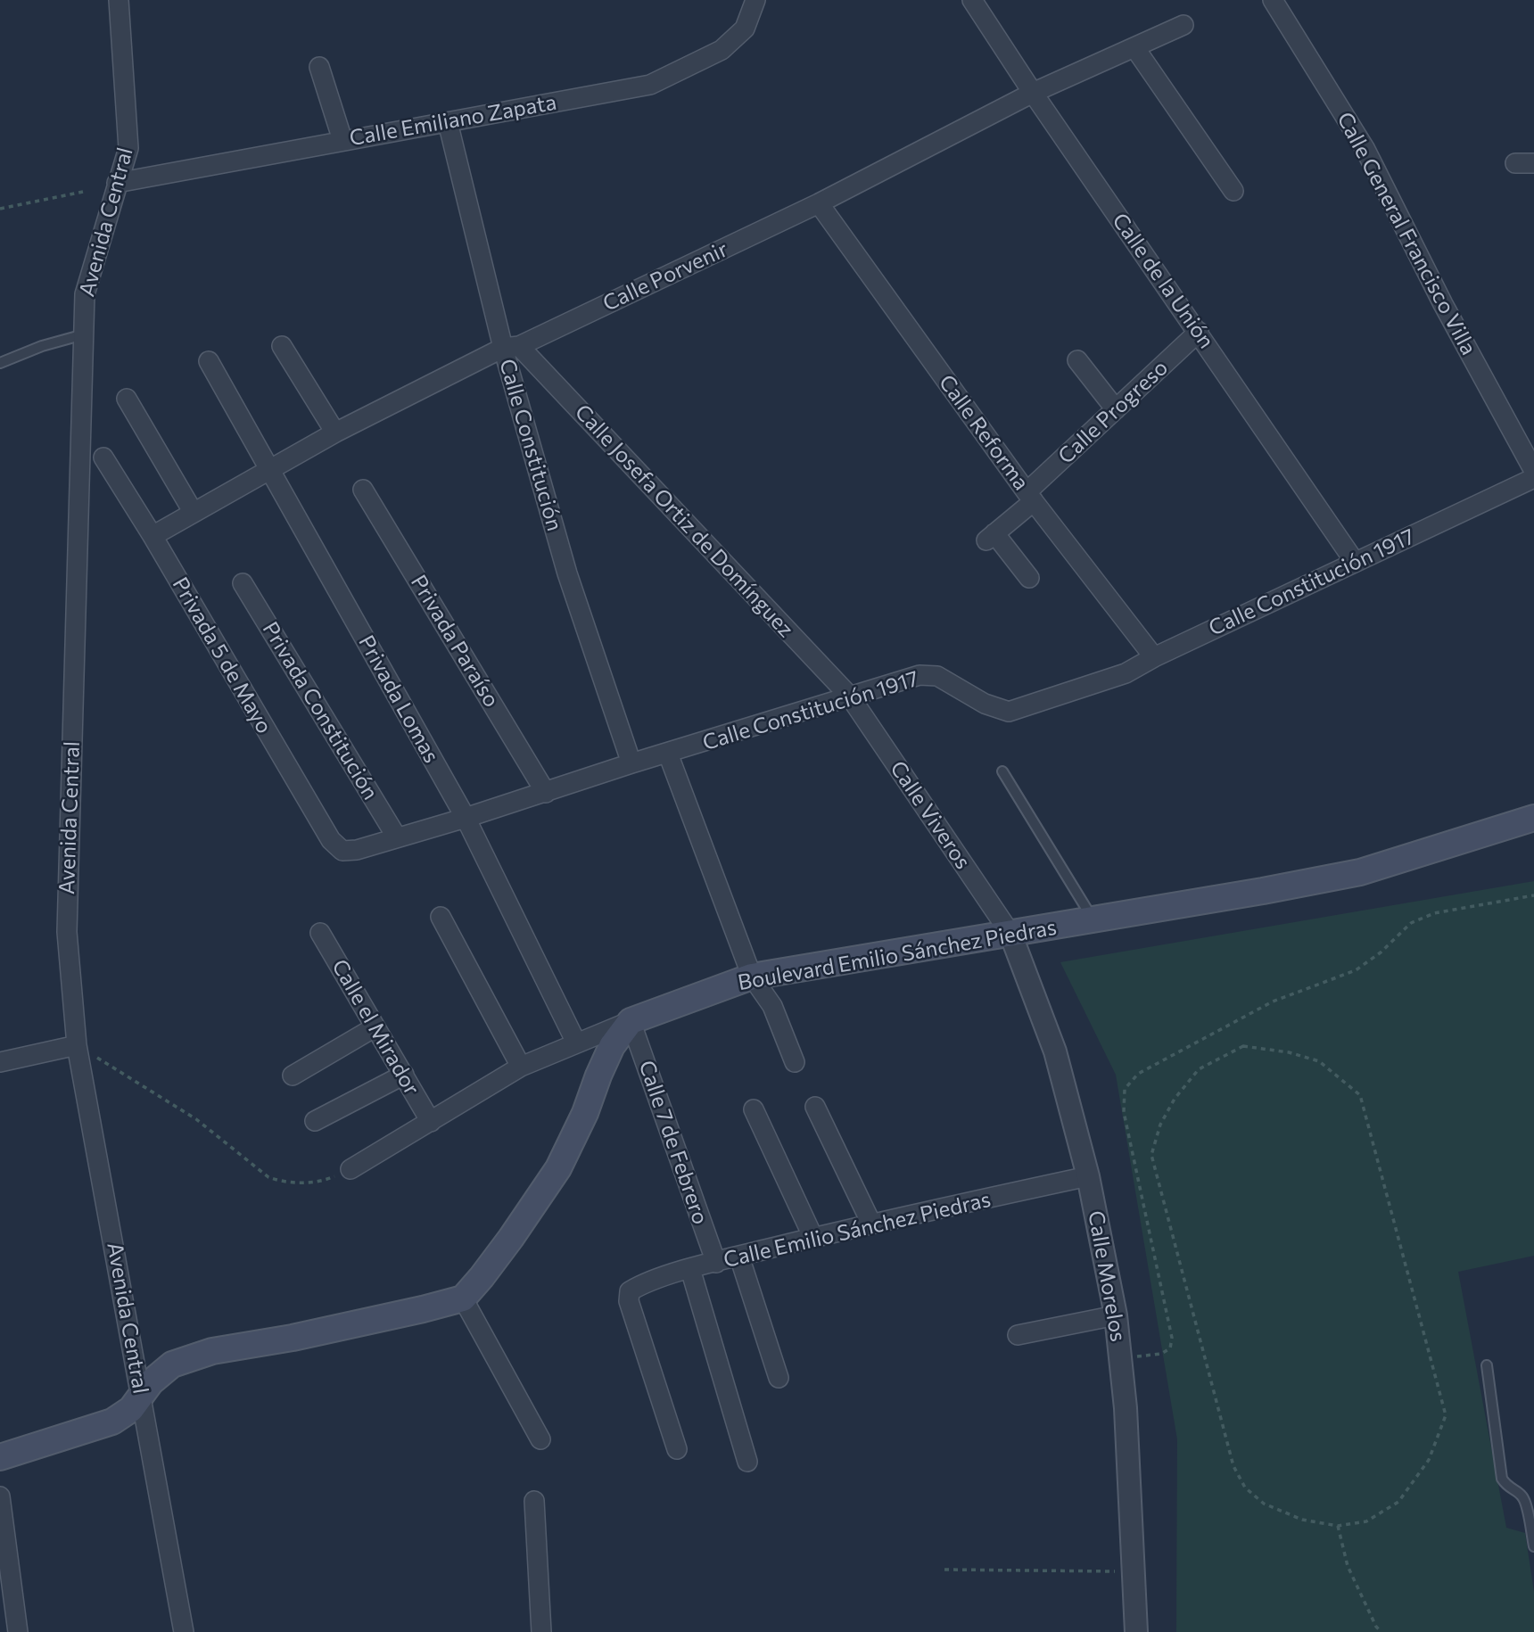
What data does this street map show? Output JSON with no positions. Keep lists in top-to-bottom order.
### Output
{
  "streets": {
    "main road": ["Boulevard Emilio Sánchez Piedras"],
    "street": [
      "Calle Emiliano Zapata",
      "Avenida Central",
      "Calle General Francisco Villa",
      "Calle Porvenir",
      "Calle de la Unión",
      "Calle Progreso",
      "Calle Reforma",
      "Calle Constitución",
      "Calle Josefa Ortiz de Domínguez",
      "Calle Constitución 1917",
      "Privada Paraíso",
      "Privada 5 de Mayo",
      "Privada Lomas",
      "Privada Constitución",
      "Calle Viveros",
      "Calle el Mirador",
      "Calle 7 de Febrero",
      "Calle Emilio Sánchez Piedras",
      "Calle Morelos"
    ]
  },
  "crossings": [
    ["Calle Emiliano Zapata", "Avenida Central"],
    ["Calle Emiliano Zapata", "Calle Constitución"],
    ["Calle Porvenir", "Calle de la Unión"],
    ["Calle Porvenir", "Calle Reforma"],
    ["Calle Porvenir", "Calle Constitución"],
    ["Calle Porvenir", "Calle Josefa Ortiz de Domínguez"],
    ["Calle Porvenir", "Privada 5 de Mayo"],
    ["Calle Porvenir", "Privada Lomas"],
    ["Calle de la Unión", "Calle Progreso"],
    ["Calle de la Unión", "Calle Constitución 1917"],
    ["Calle Progreso", "Calle Reforma"],
    ["Calle Reforma", "Calle Constitución 1917"],
    ["Calle Constitución", "Calle Josefa Ortiz de Domínguez"],
    ["Calle Constitución", "Calle Constitución 1917"],
    ["Calle Josefa Ortiz de Domínguez", "Calle Constitución 1917"],
    ["Calle Josefa Ortiz de Domínguez", "Calle Viveros"],
    ["Calle Constitución 1917", "Privada Paraíso"],
    ["Calle Constitución 1917", "Privada 5 de Mayo"],
    ["Calle Constitución 1917", "Privada Lomas"],
    ["Calle Constitución 1917", "Privada Constitución"],
    ["Calle Constitución 1917", "Calle Viveros"],
    ["Calle Viveros", "Boulevard Emilio Sánchez Piedras"],
    ["Calle Viveros", "Calle Morelos"],
    ["Boulevard Emilio Sánchez Piedras", "Calle 7 de Febrero"],
    ["Boulevard Emilio Sánchez Piedras", "Calle Morelos"],
    ["Calle 7 de Febrero", "Calle Emilio Sánchez Piedras"],
    ["Calle Emilio Sánchez Piedras", "Calle Morelos"]
  ]
}
